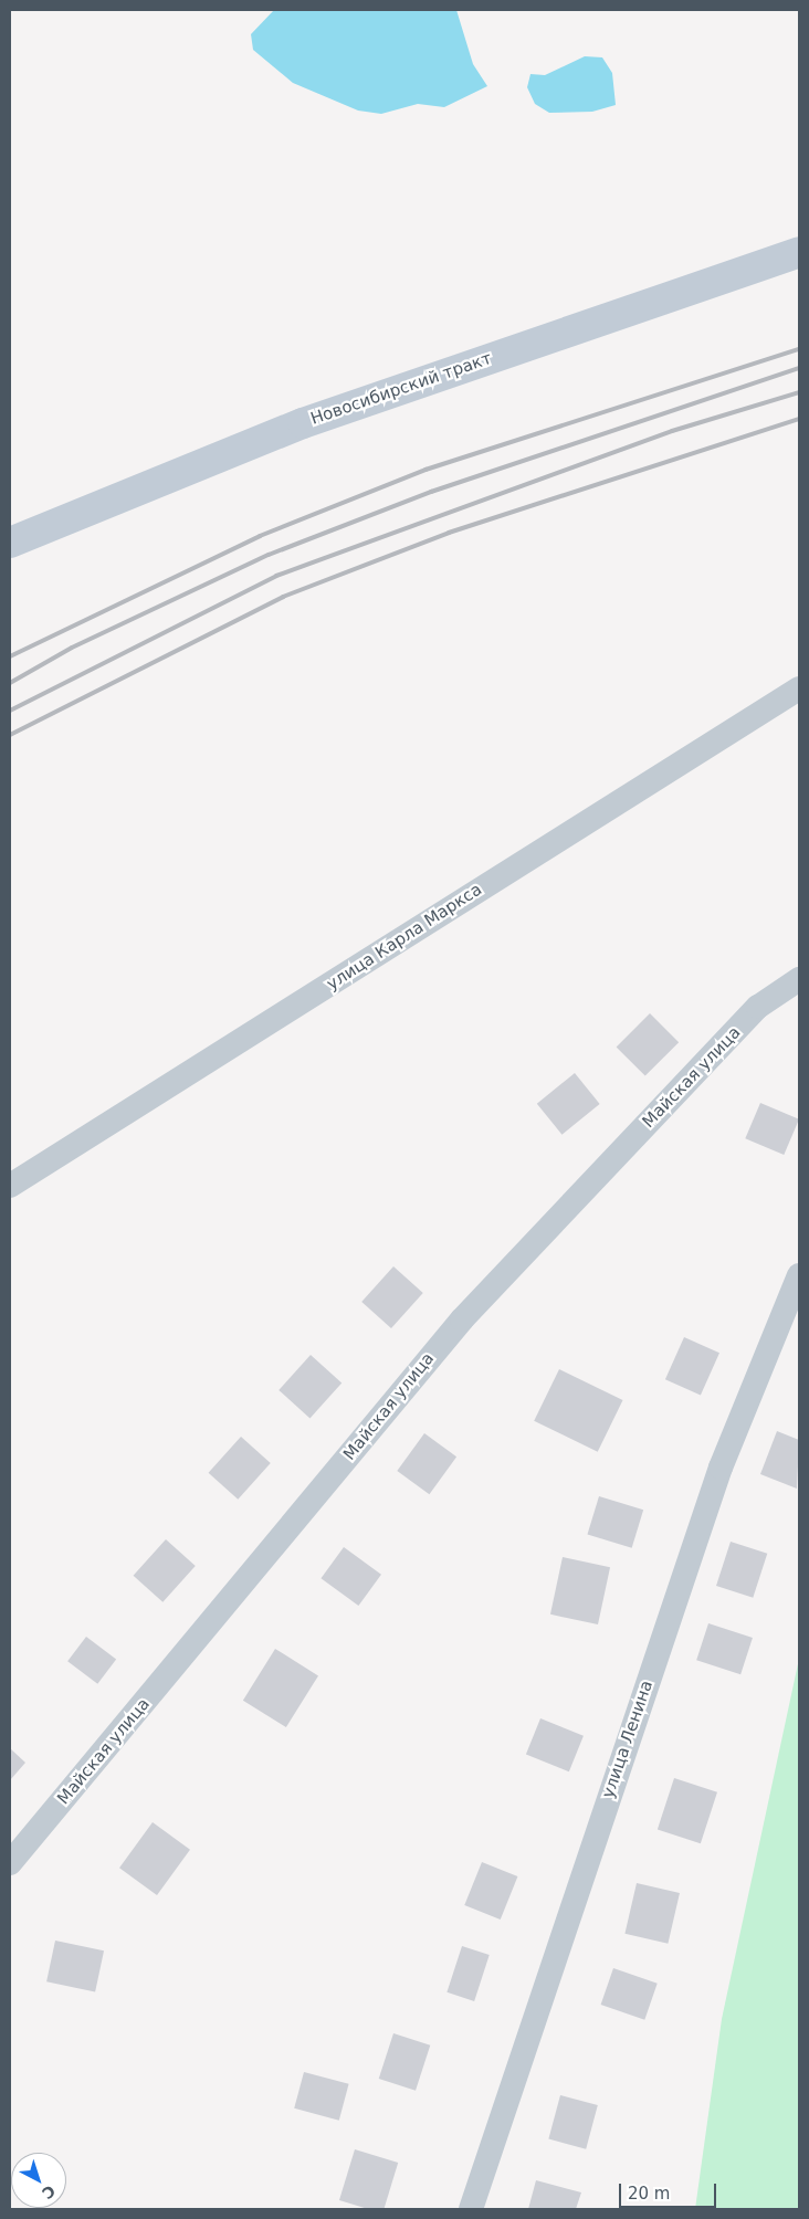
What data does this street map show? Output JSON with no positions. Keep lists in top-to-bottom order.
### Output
{
  "streets": {
    "main road": ["Новосибирский тракт"],
    "street": ["улица Карла Маркса", "Майская улица", "улица Ленина"]
  },
  "scale_bar": "20 m",
  "north": "bottom right"
}
